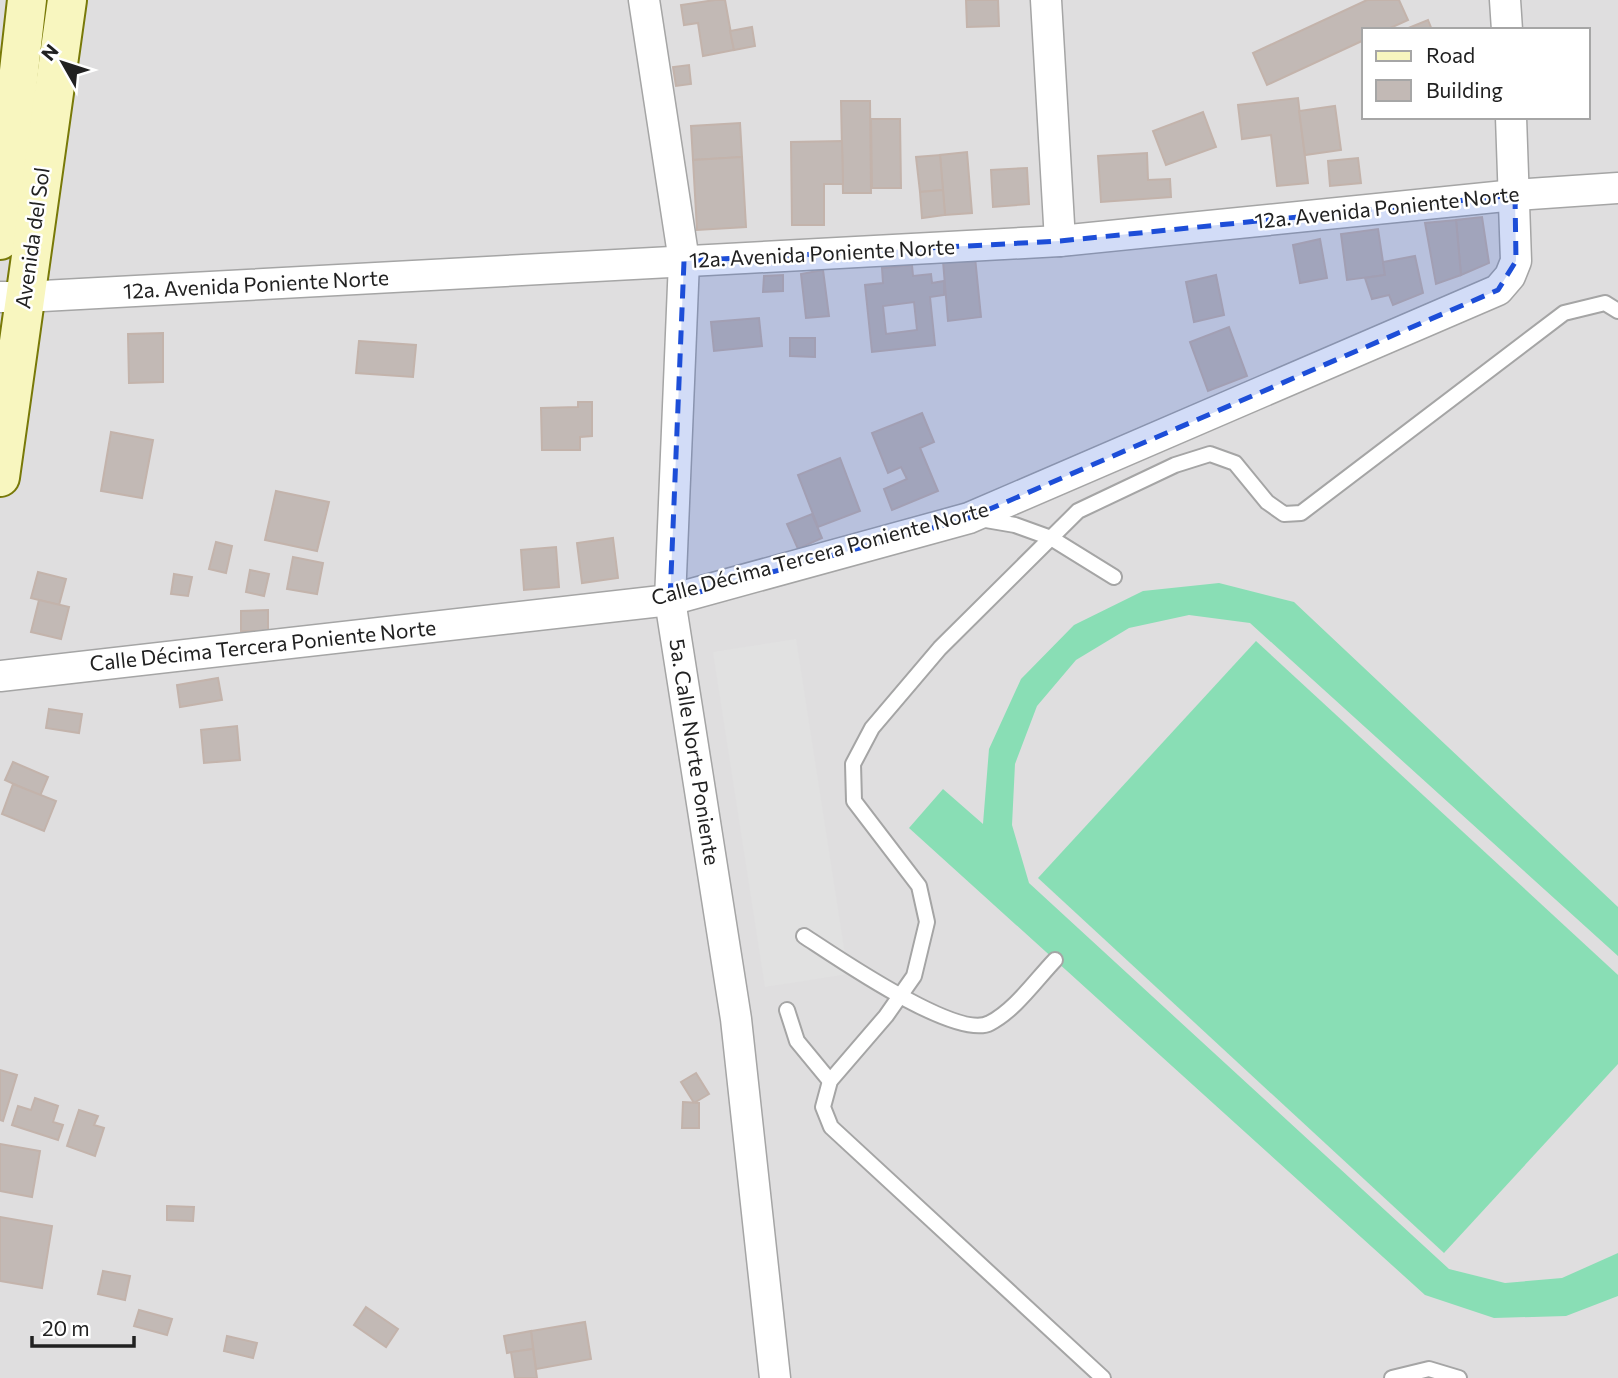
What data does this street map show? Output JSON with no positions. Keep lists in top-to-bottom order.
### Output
{
  "streets": {
    "main road": ["Avenida del Sol"],
    "street": ["12a. Avenida Poniente Norte", "Calle Décima Tercera Poniente Norte", "5a. Calle Norte Poniente"]
  },
  "crossings": [
    ["12a. Avenida Poniente Norte", "Avenida del Sol"],
    ["12a. Avenida Poniente Norte", "Calle Décima Tercera Poniente Norte"],
    ["12a. Avenida Poniente Norte", "5a. Calle Norte Poniente"],
    ["Calle Décima Tercera Poniente Norte", "5a. Calle Norte Poniente"]
  ],
  "legend": ["Road", "Building"],
  "scale_bar": "20 m",
  "north": "top left"
}
